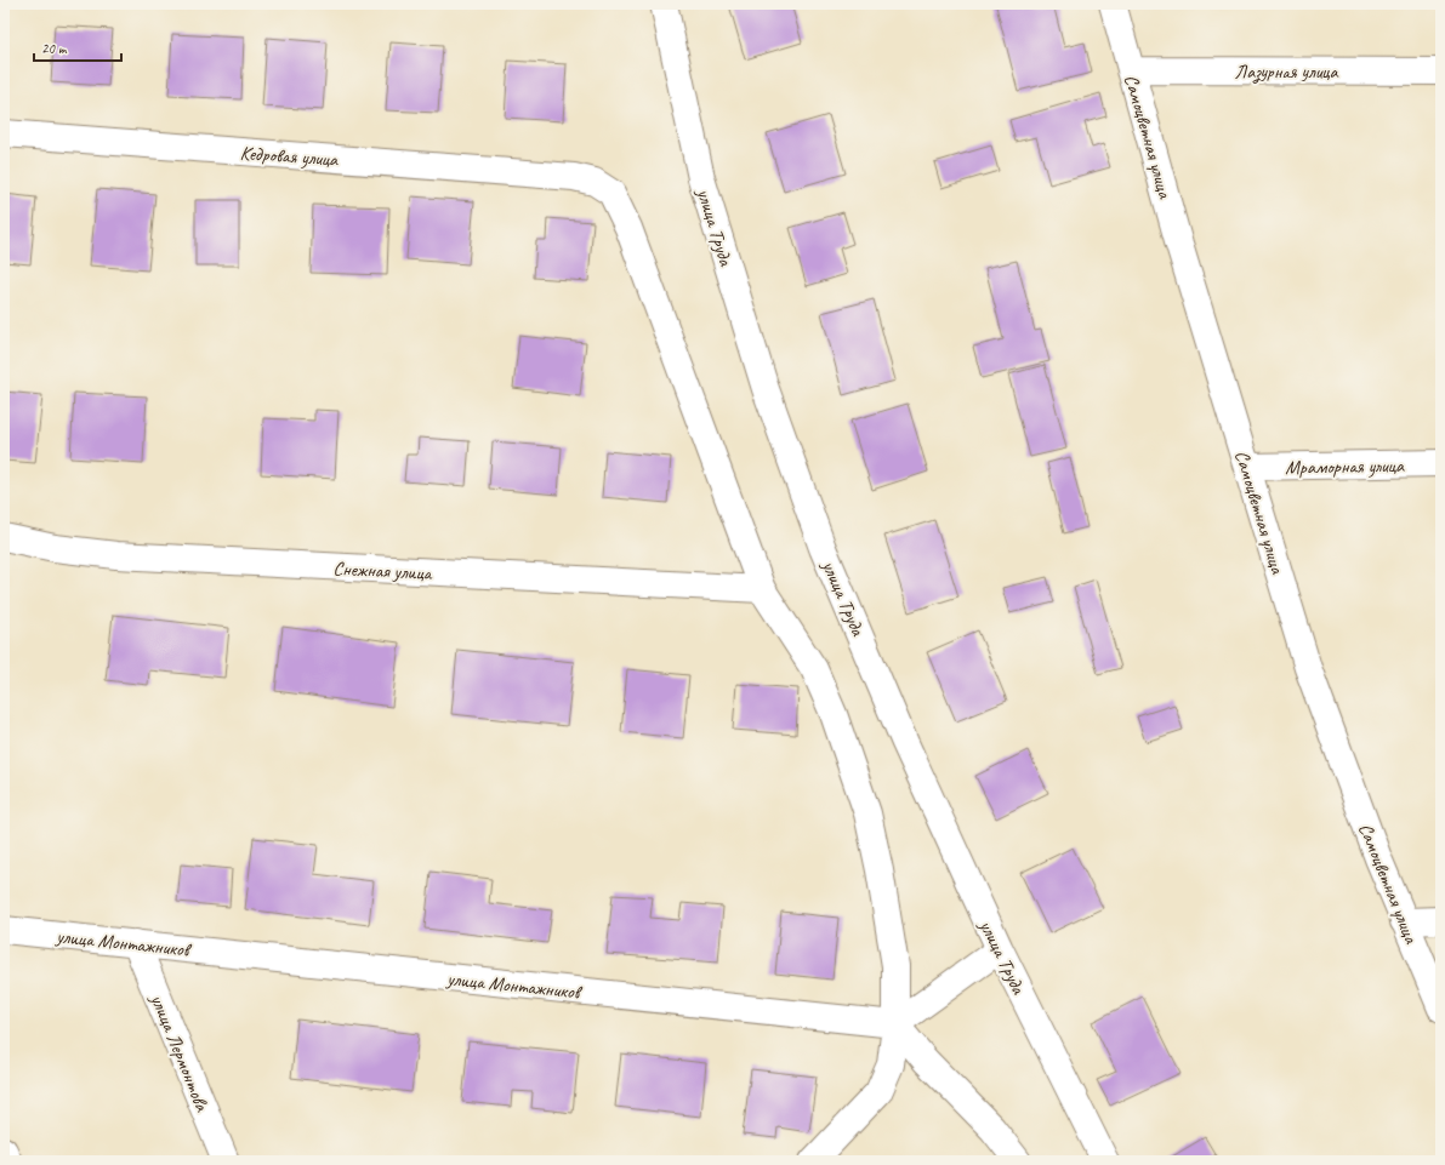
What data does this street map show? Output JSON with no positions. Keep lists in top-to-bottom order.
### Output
{
  "streets": {
    "street": [
      "Лазурная улица",
      "Самоцветная улица",
      "Кедровая улица",
      "улица Труда",
      "Мраморная улица",
      "Снежная улица",
      "улица Монтажников",
      "улица Лермонтова"
    ]
  },
  "crossings": [
    ["Лазурная улица", "Самоцветная улица"],
    ["Самоцветная улица", "Мраморная улица"],
    ["Кедровая улица", "Снежная улица"],
    ["улица Монтажников", "улица Лермонтова"]
  ],
  "scale_bar": "20 m"
}
